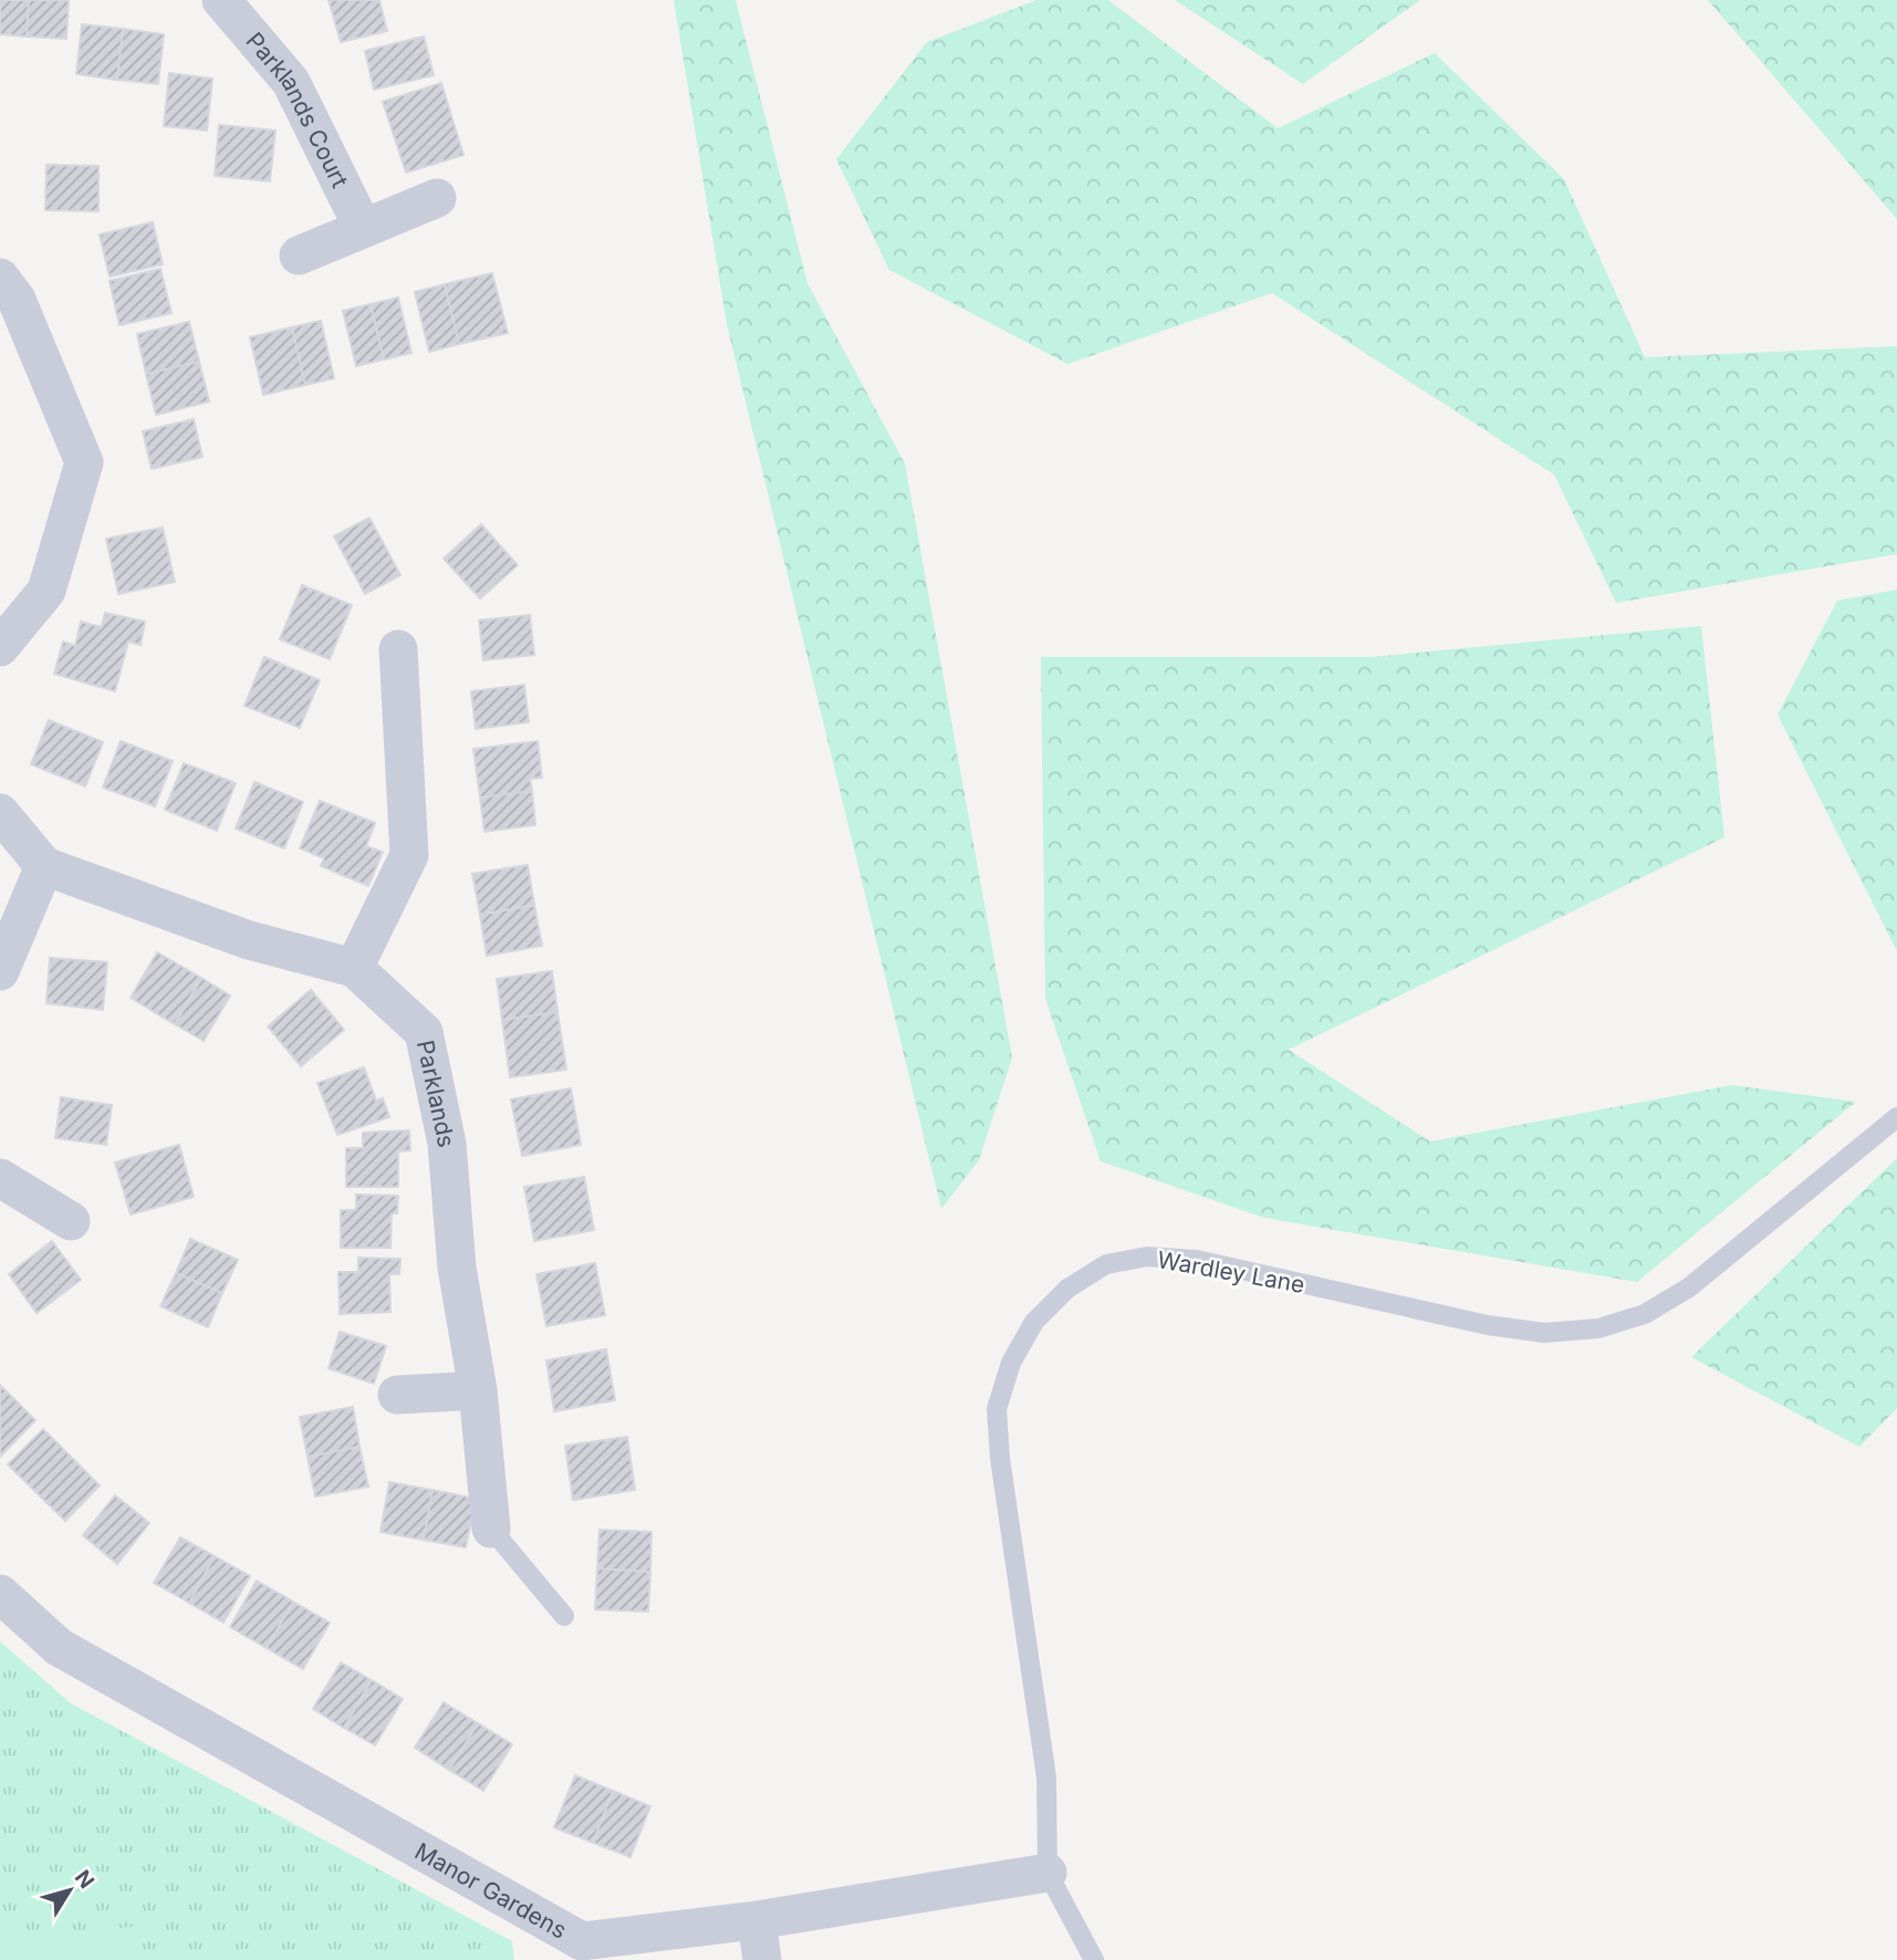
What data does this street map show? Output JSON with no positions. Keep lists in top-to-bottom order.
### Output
{
  "streets": {
    "street": ["Parklands Court", "Parklands", "Manor Gardens"],
    "lane": ["Wardley Lane"]
  },
  "crossings": [
    ["Wardley Lane", "Manor Gardens"]
  ],
  "north": "top right"
}
